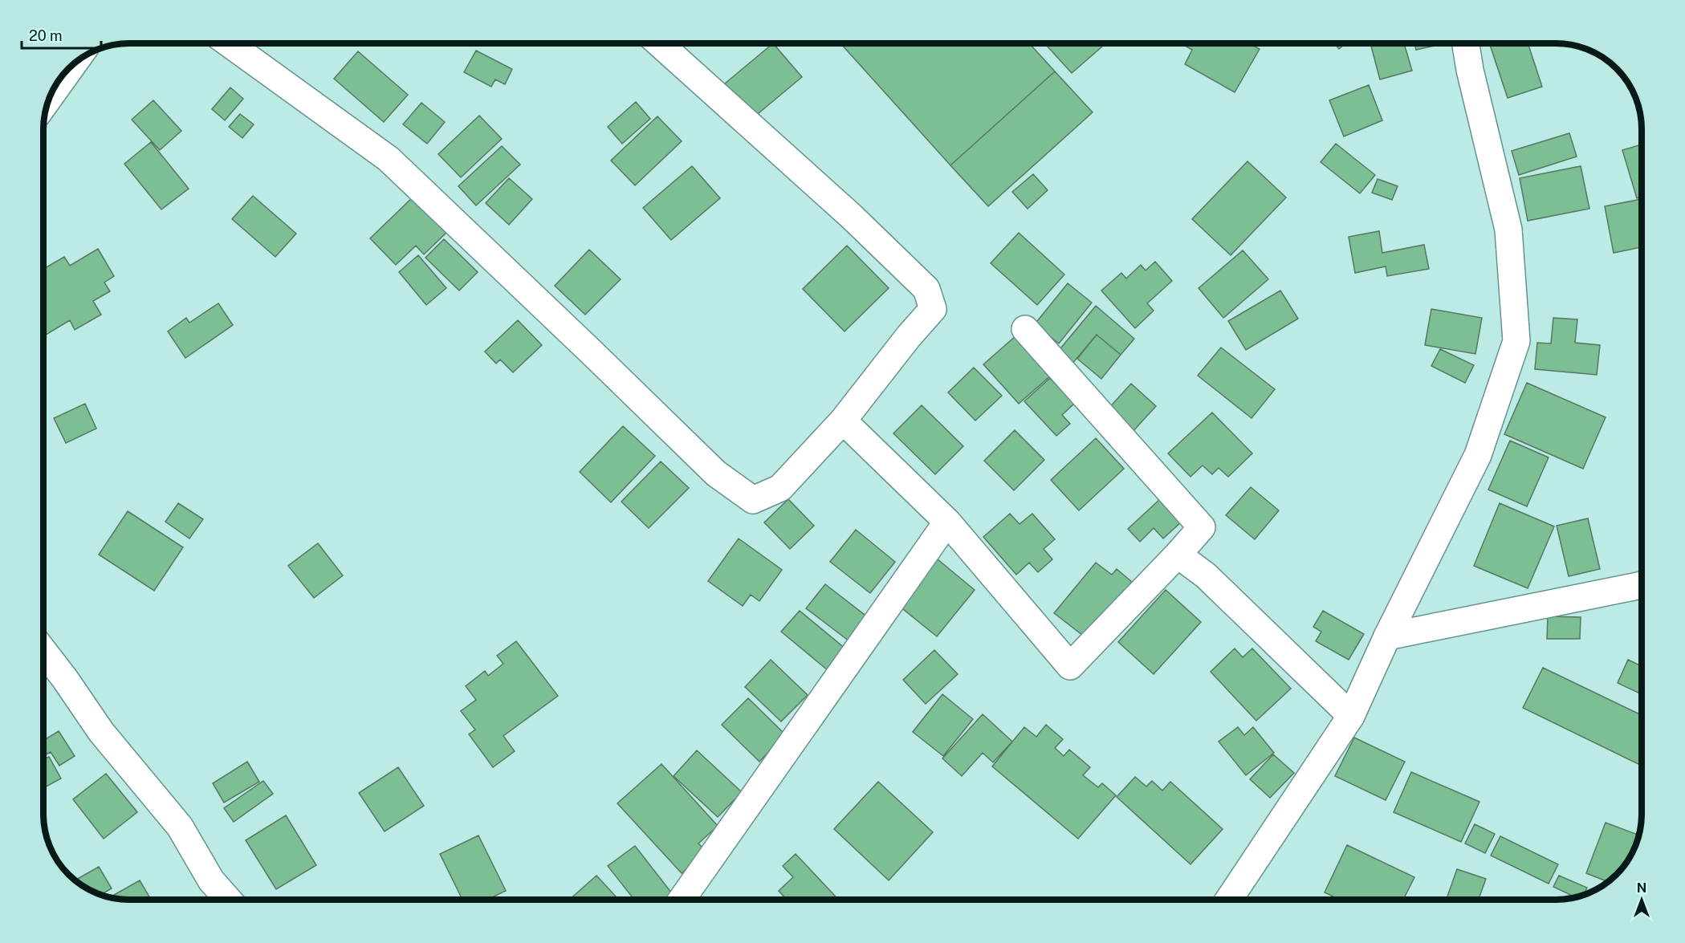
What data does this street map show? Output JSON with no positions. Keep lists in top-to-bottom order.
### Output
{
  "scale_bar": "20 m",
  "north": "top"
}
